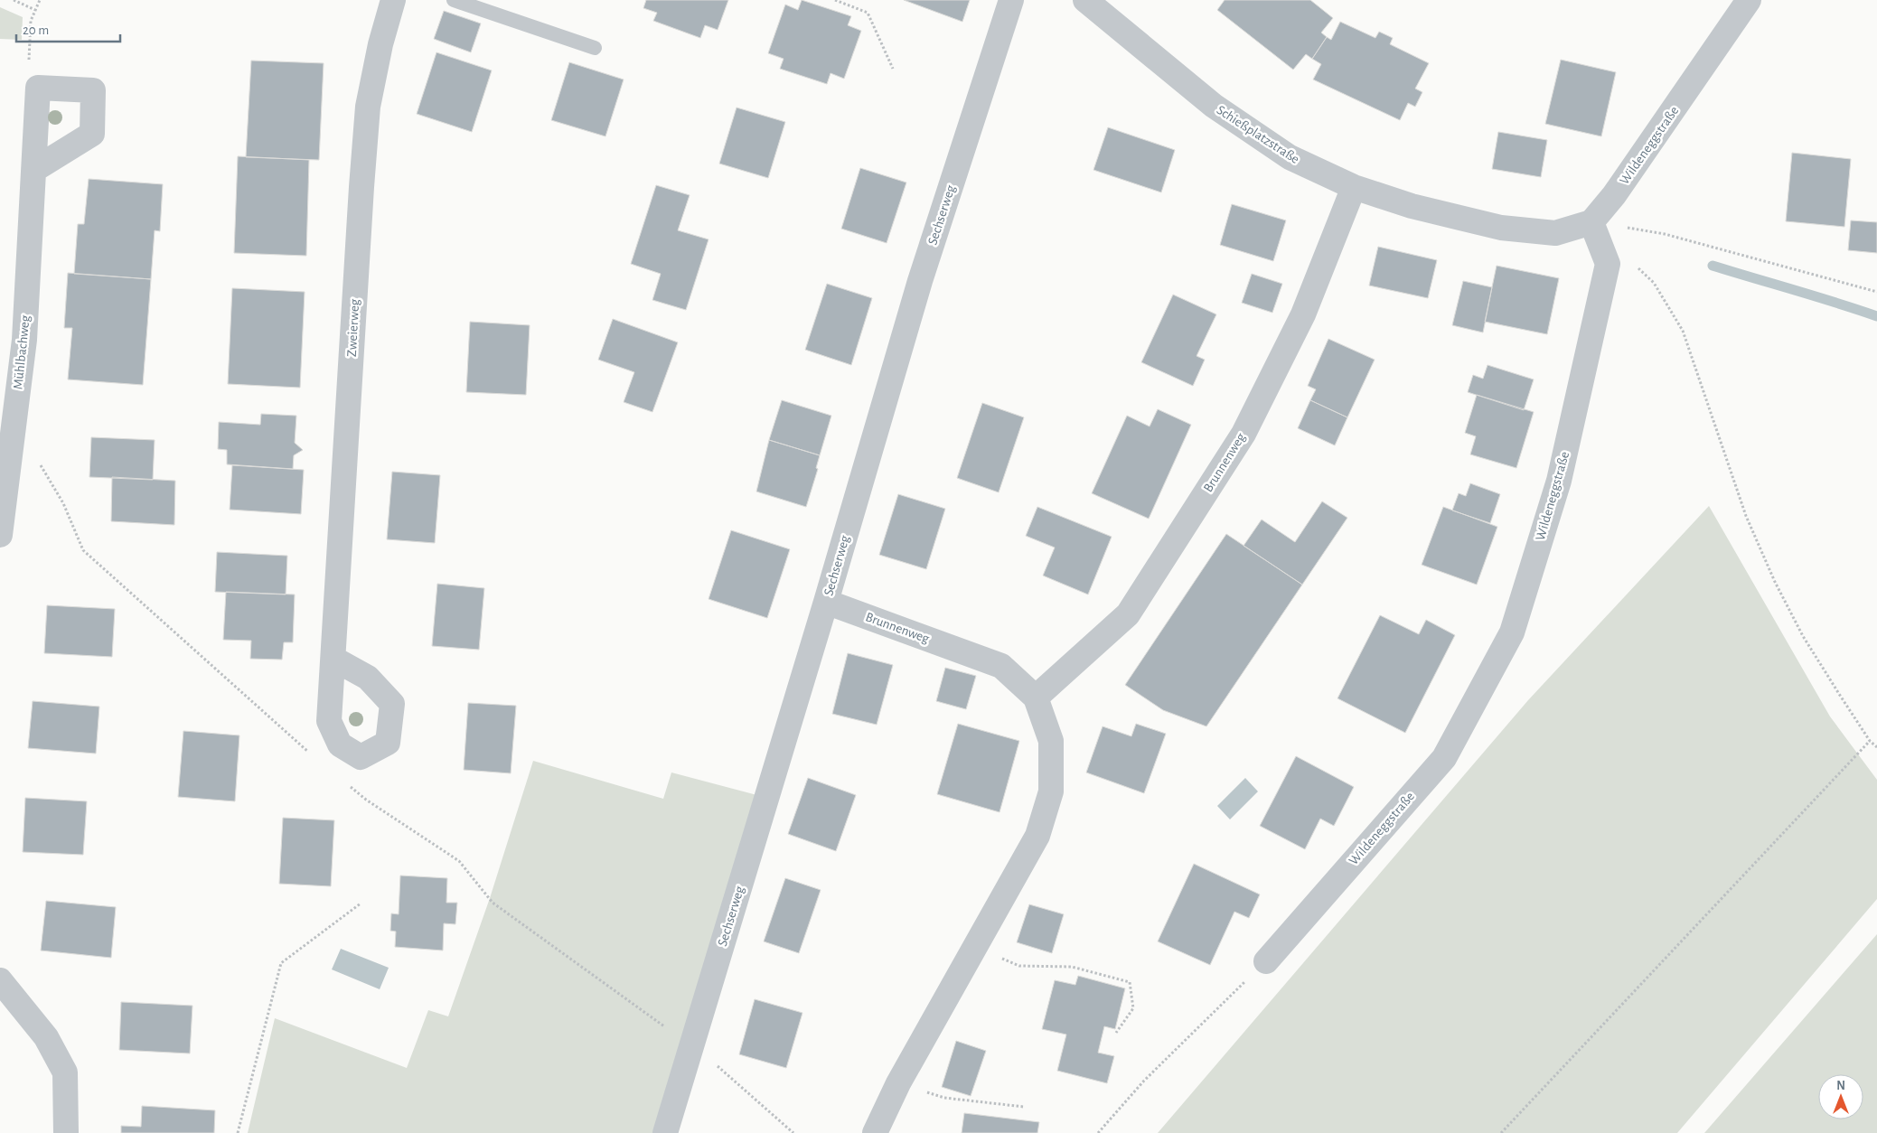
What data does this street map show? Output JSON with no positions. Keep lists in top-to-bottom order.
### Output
{
  "streets": {
    "street": [
      "Schießplatzstraße",
      "Wildeneggstraße",
      "Sechserweg",
      "Zweierweg",
      "Mühlbachweg",
      "Brunnenweg"
    ]
  },
  "crossings": [
    ["Schießplatzstraße", "Wildeneggstraße"],
    ["Schießplatzstraße", "Brunnenweg"],
    ["Sechserweg", "Brunnenweg"]
  ],
  "scale_bar": "20 m",
  "north": "top"
}
